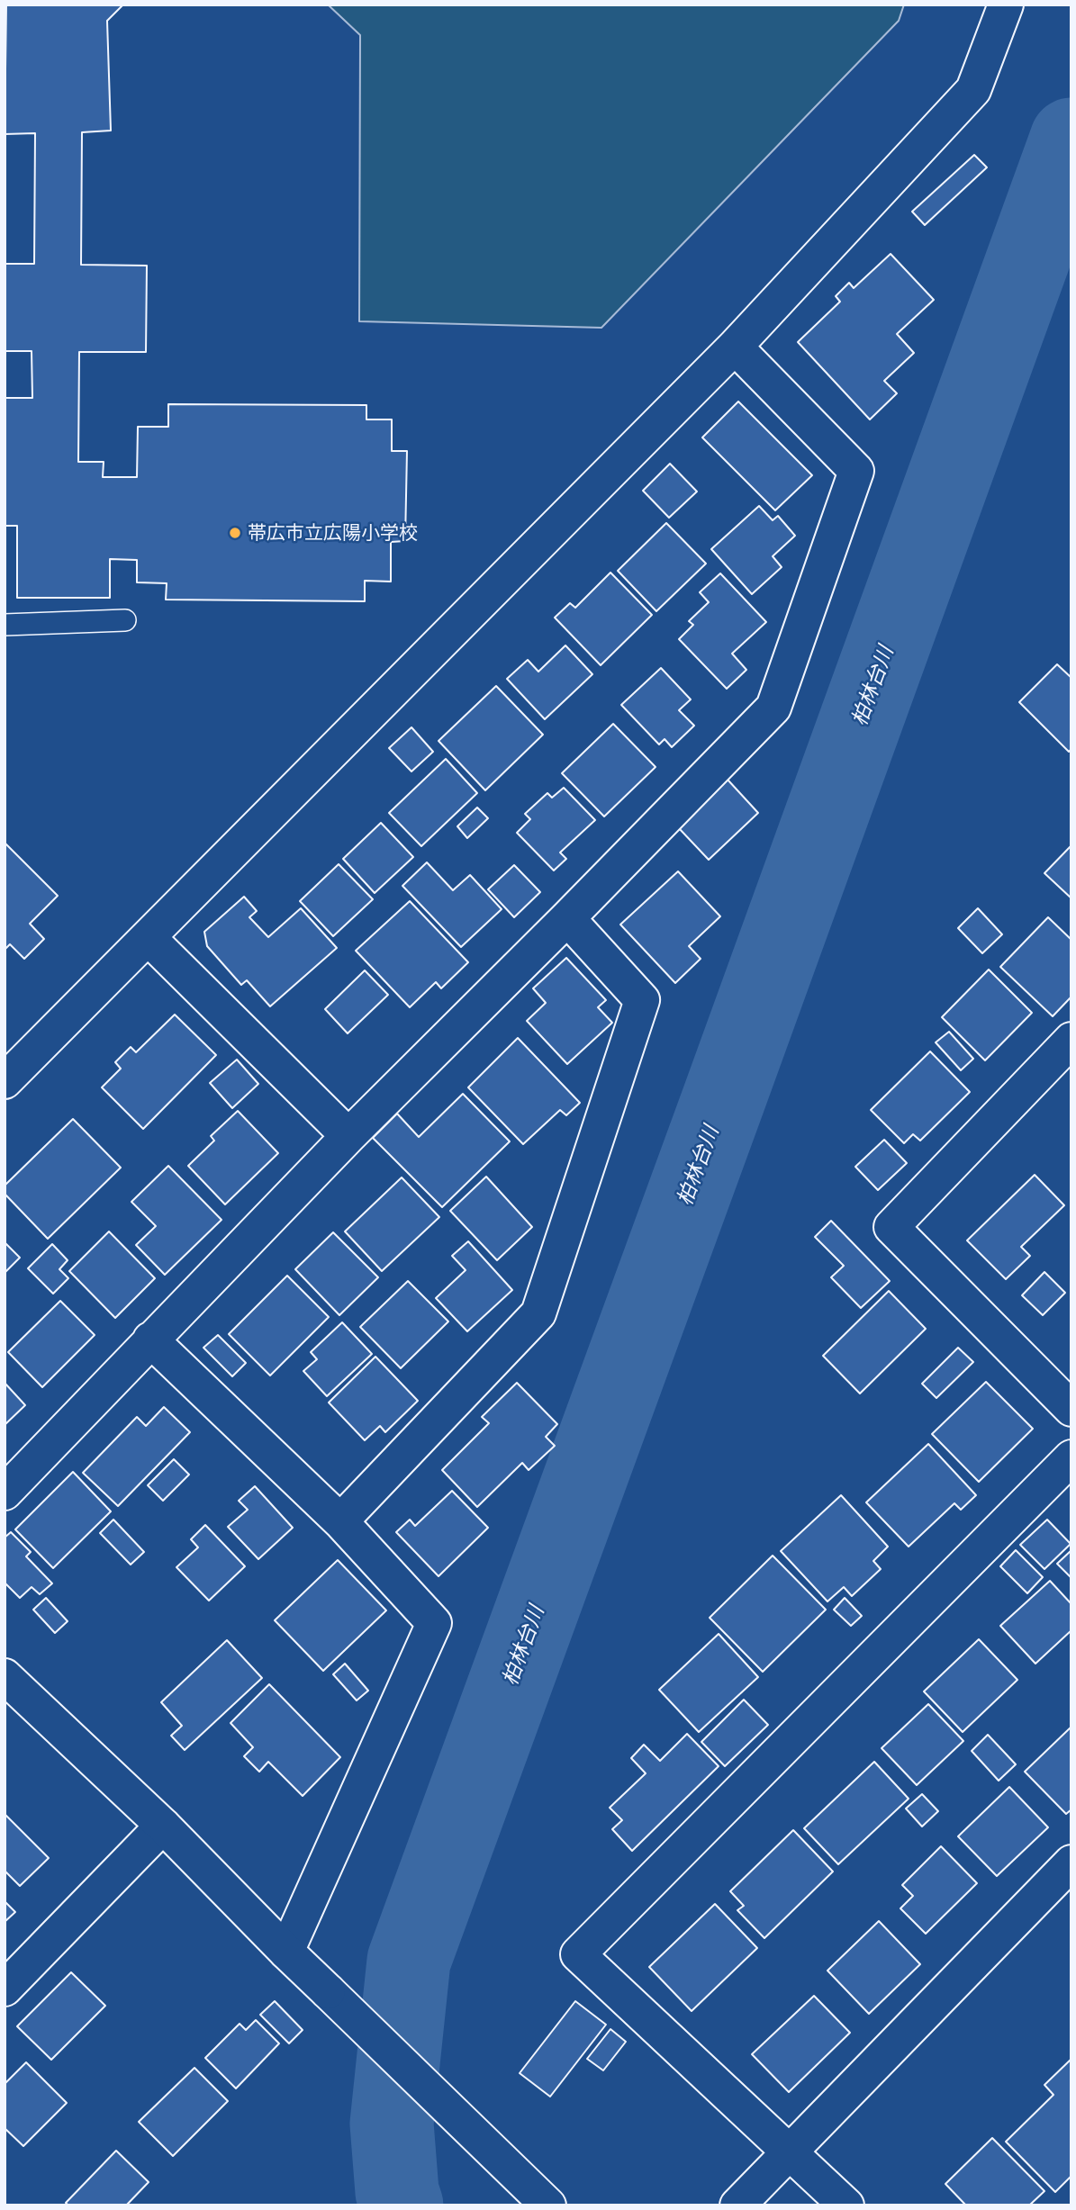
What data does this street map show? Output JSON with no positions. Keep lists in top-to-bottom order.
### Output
{
  "water": ["柏林台川"],
  "places": ["帯広市立広陽小学校"]
}
